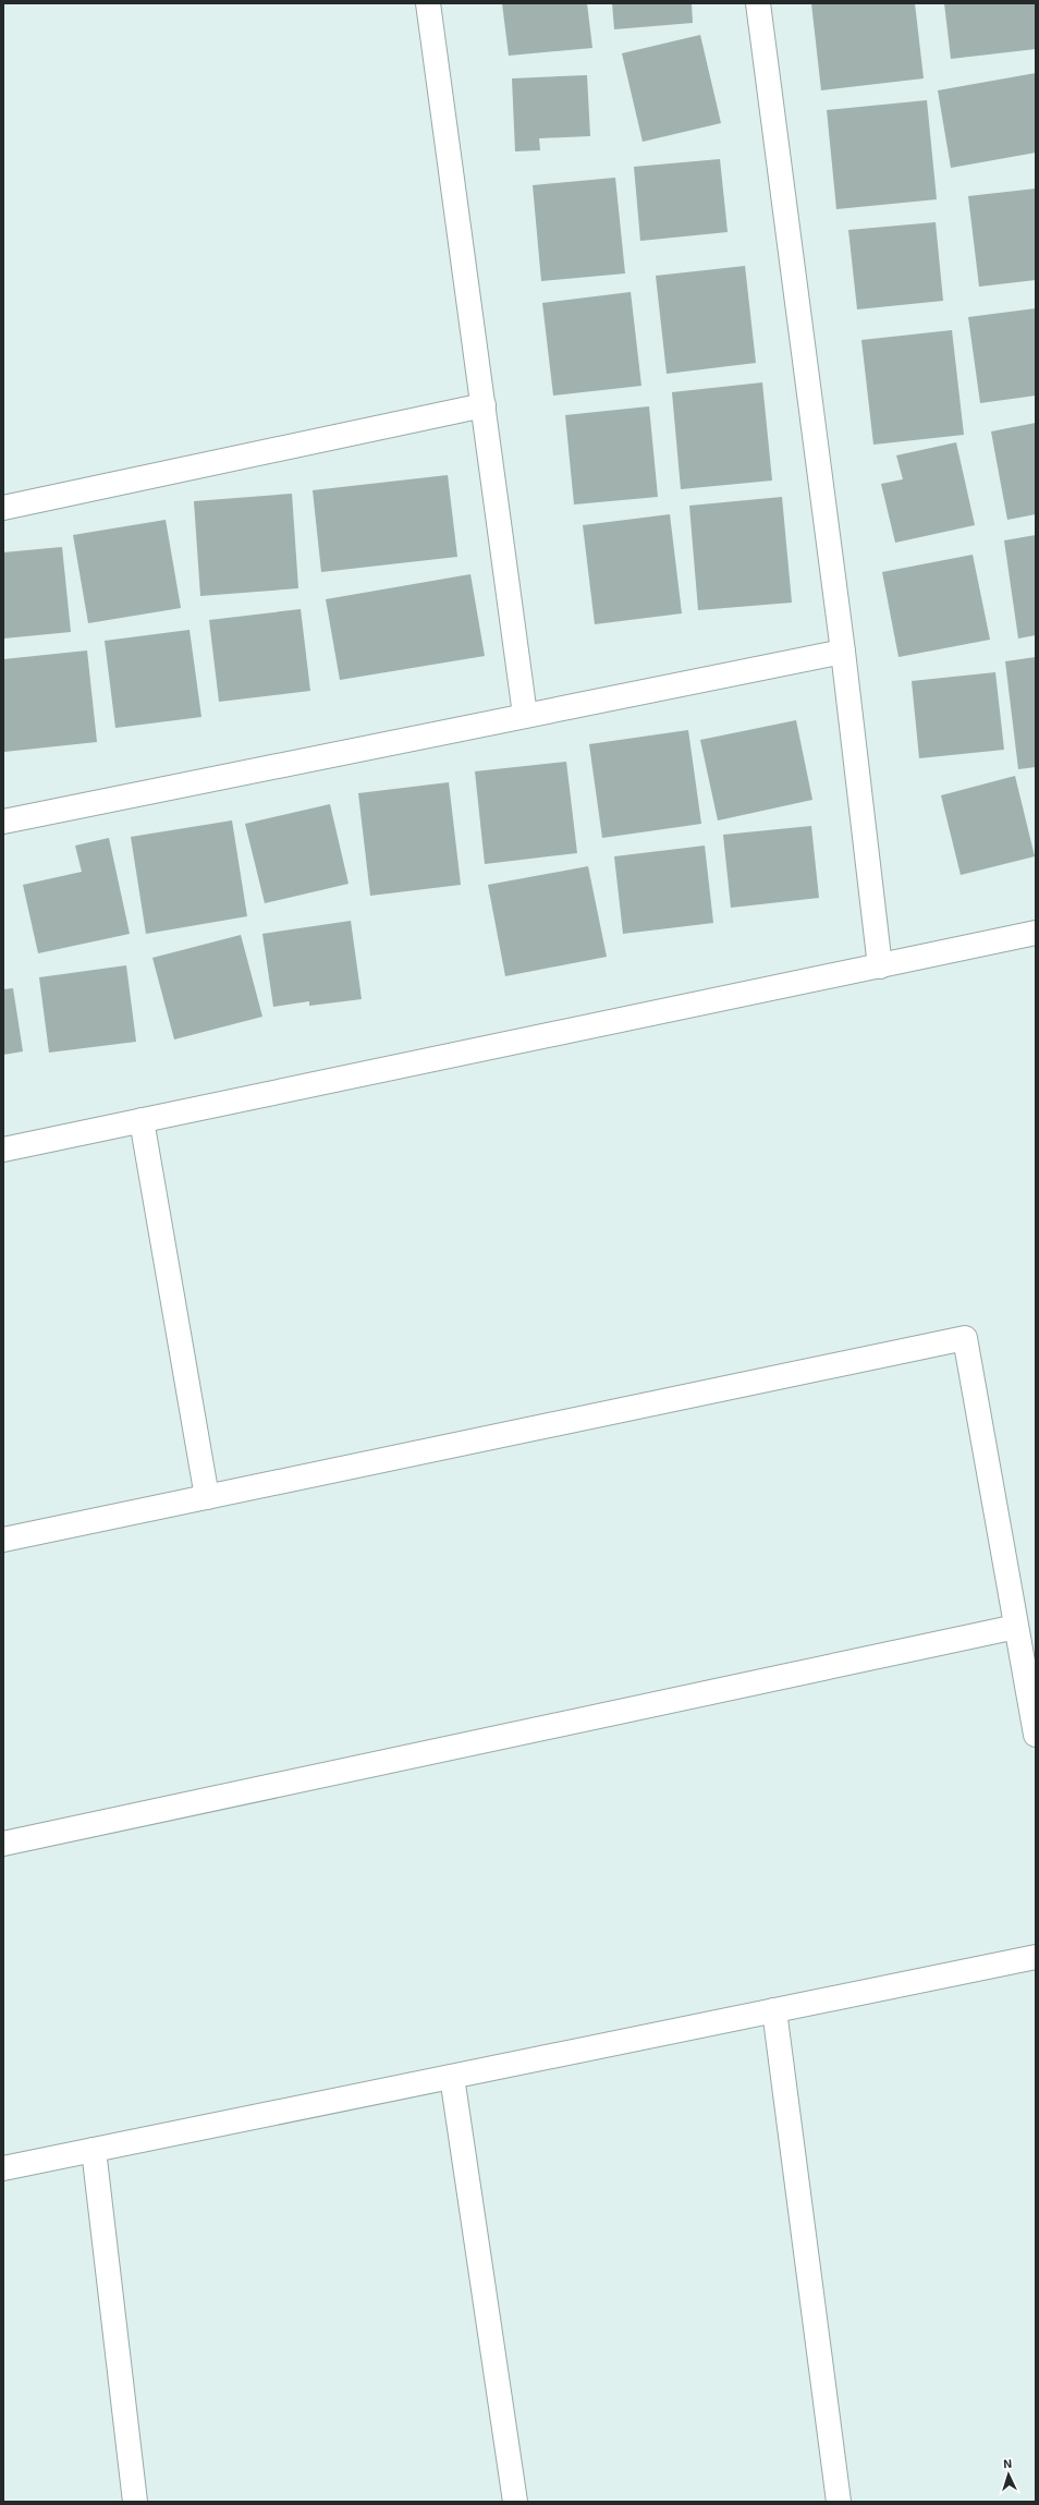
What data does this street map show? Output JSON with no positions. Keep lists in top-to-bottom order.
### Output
{
  "north": "top"
}
